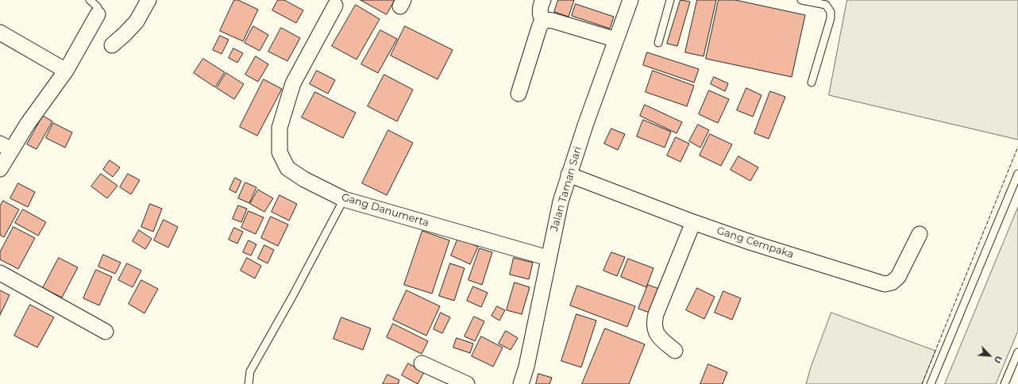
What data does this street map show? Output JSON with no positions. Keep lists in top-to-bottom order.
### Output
{
  "streets": {
    "street": ["Jalan Taman Sari", "Gang Danumerta", "Gang Cempaka"]
  },
  "crossings": [
    ["Jalan Taman Sari", "Gang Danumerta"],
    ["Jalan Taman Sari", "Gang Cempaka"]
  ],
  "north": "bottom right"
}
